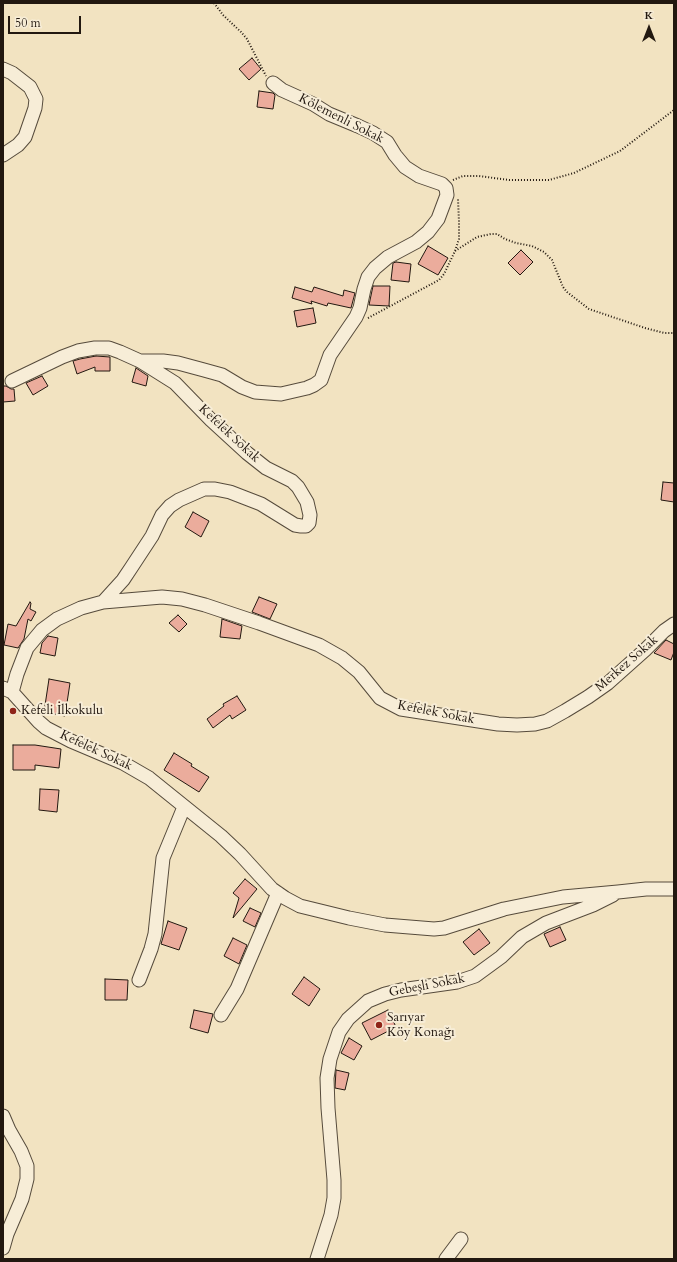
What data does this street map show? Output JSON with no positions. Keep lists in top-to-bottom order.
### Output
{
  "streets": {
    "street": [
      "Kölemenli Sokak",
      "Kefelek Sokak",
      "Merkez Sokak",
      "Gebeşli Sokak"
    ]
  },
  "crossings": [
    ["Kefelek Sokak", "Merkez Sokak"],
    ["Kefelek Sokak", "Gebeşli Sokak"]
  ],
  "places": ["Kefeli İlkokulu", "Sarıyar Köy Konağı"],
  "scale_bar": "50 m",
  "north": "top"
}
